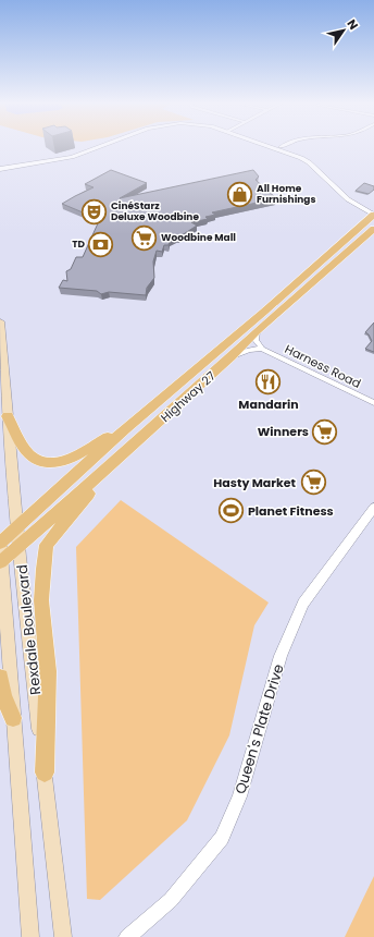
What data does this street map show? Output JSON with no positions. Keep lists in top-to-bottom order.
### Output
{
  "streets": {
    "main road": ["Highway 27", "Rexdale Boulevard"],
    "street": ["Harness Road", "Queen's Plate Drive"]
  },
  "crossings": [
    ["Highway 27", "Rexdale Boulevard"]
  ],
  "places": {
    "shop": ["All Home Furnishings"],
    "theatre": ["CinéStarz Deluxe Woodbine"],
    "supermarket": ["Woodbine Mall", "Winners", "Hasty Market"],
    "bank": ["TD"],
    "restaurant": ["Mandarin"],
    "sports": ["Planet Fitness"]
  },
  "north": "top right"
}
